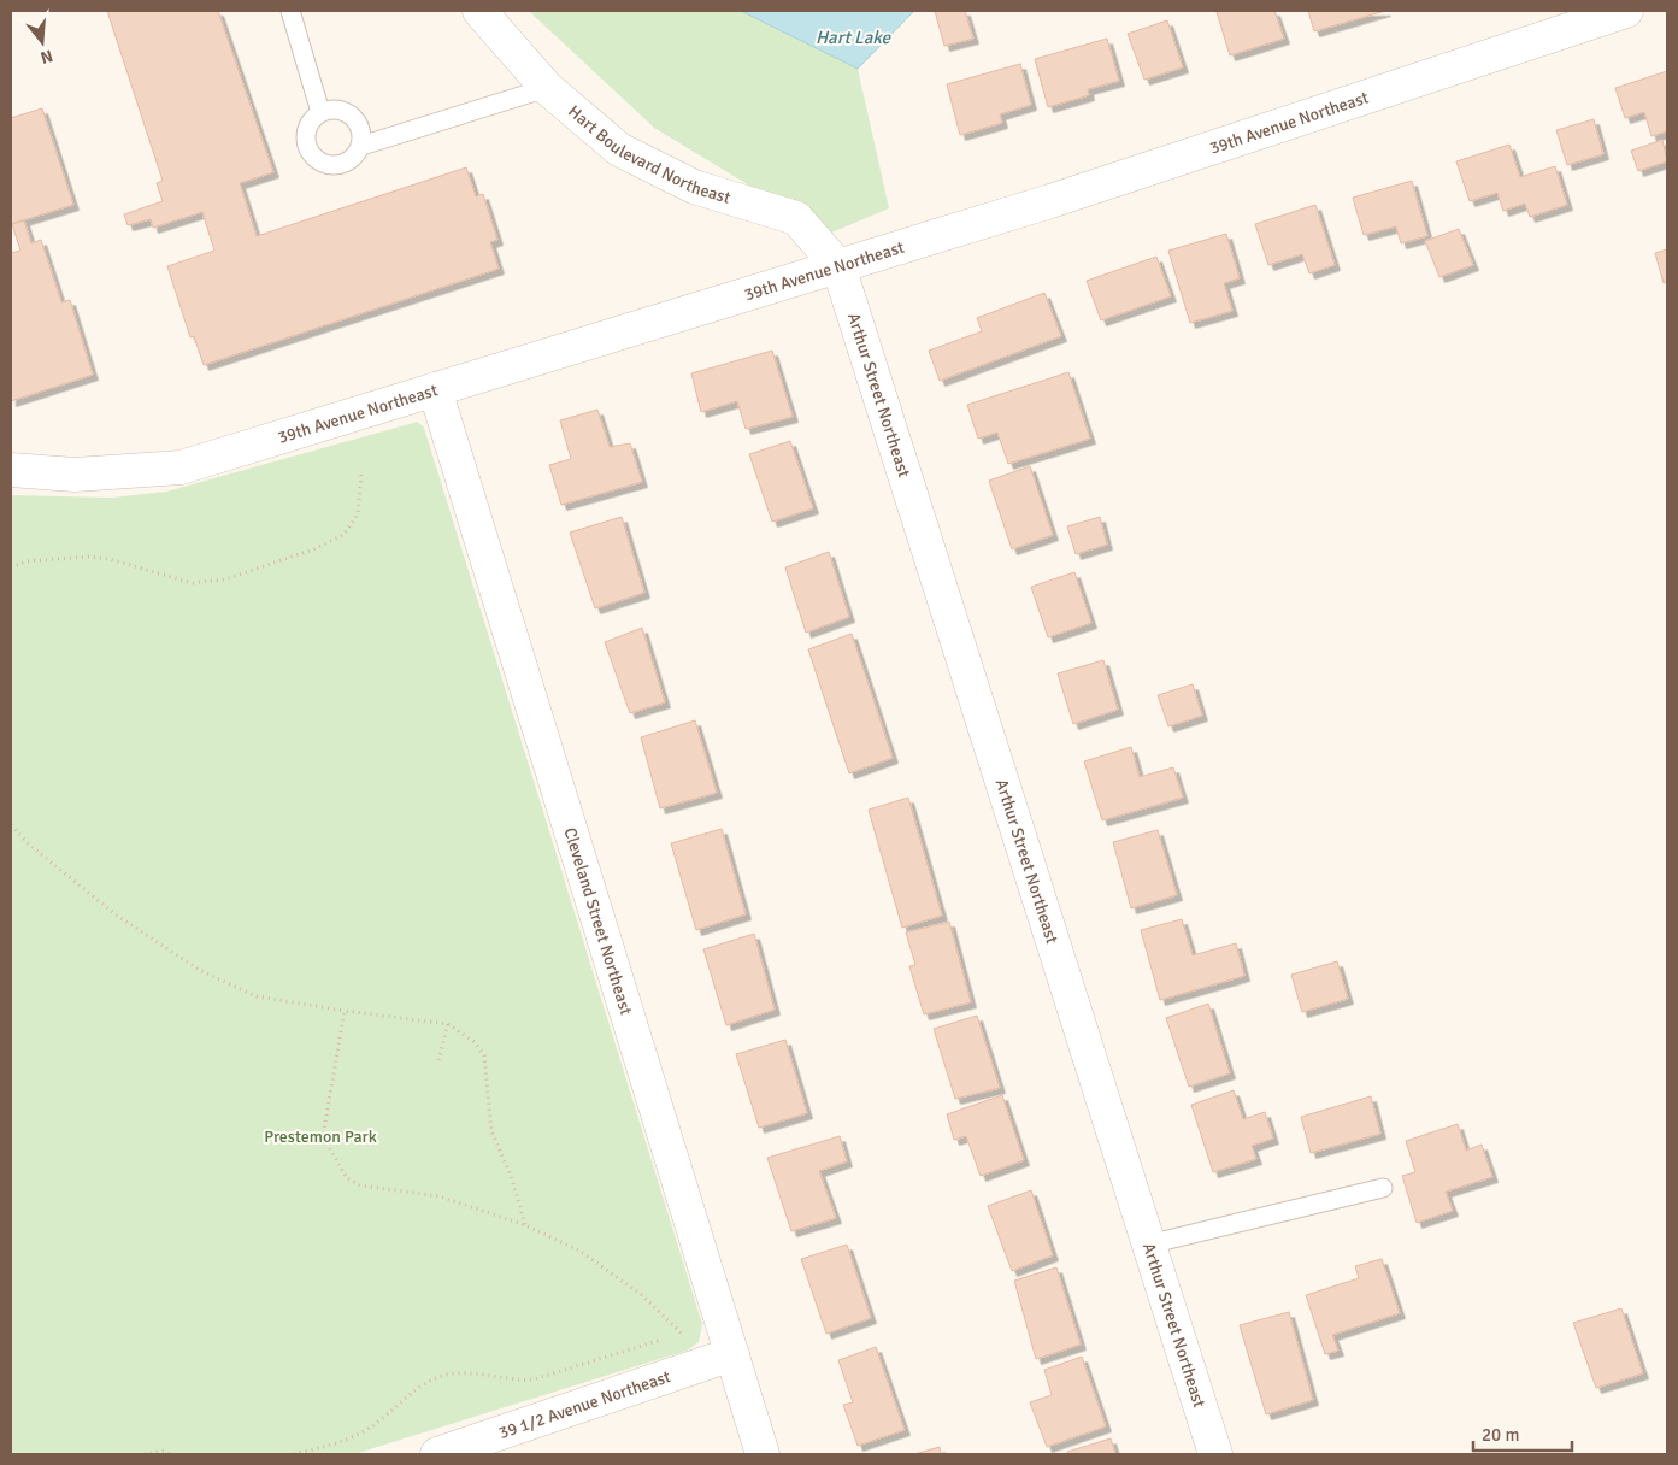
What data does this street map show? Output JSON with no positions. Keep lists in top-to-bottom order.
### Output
{
  "streets": {
    "street": [
      "39th Avenue Northeast",
      "Hart Boulevard Northeast",
      "Arthur Street Northeast",
      "Cleveland Street Northeast",
      "39 1/2 Avenue Northeast"
    ]
  },
  "crossings": [
    ["39th Avenue Northeast", "Hart Boulevard Northeast"],
    ["39th Avenue Northeast", "Arthur Street Northeast"],
    ["39th Avenue Northeast", "Cleveland Street Northeast"],
    ["Hart Boulevard Northeast", "Arthur Street Northeast"],
    ["Cleveland Street Northeast", "39 1/2 Avenue Northeast"]
  ],
  "water": ["Hart Lake"],
  "parks": ["Prestemon Park"],
  "scale_bar": "20 m",
  "north": "bottom"
}
